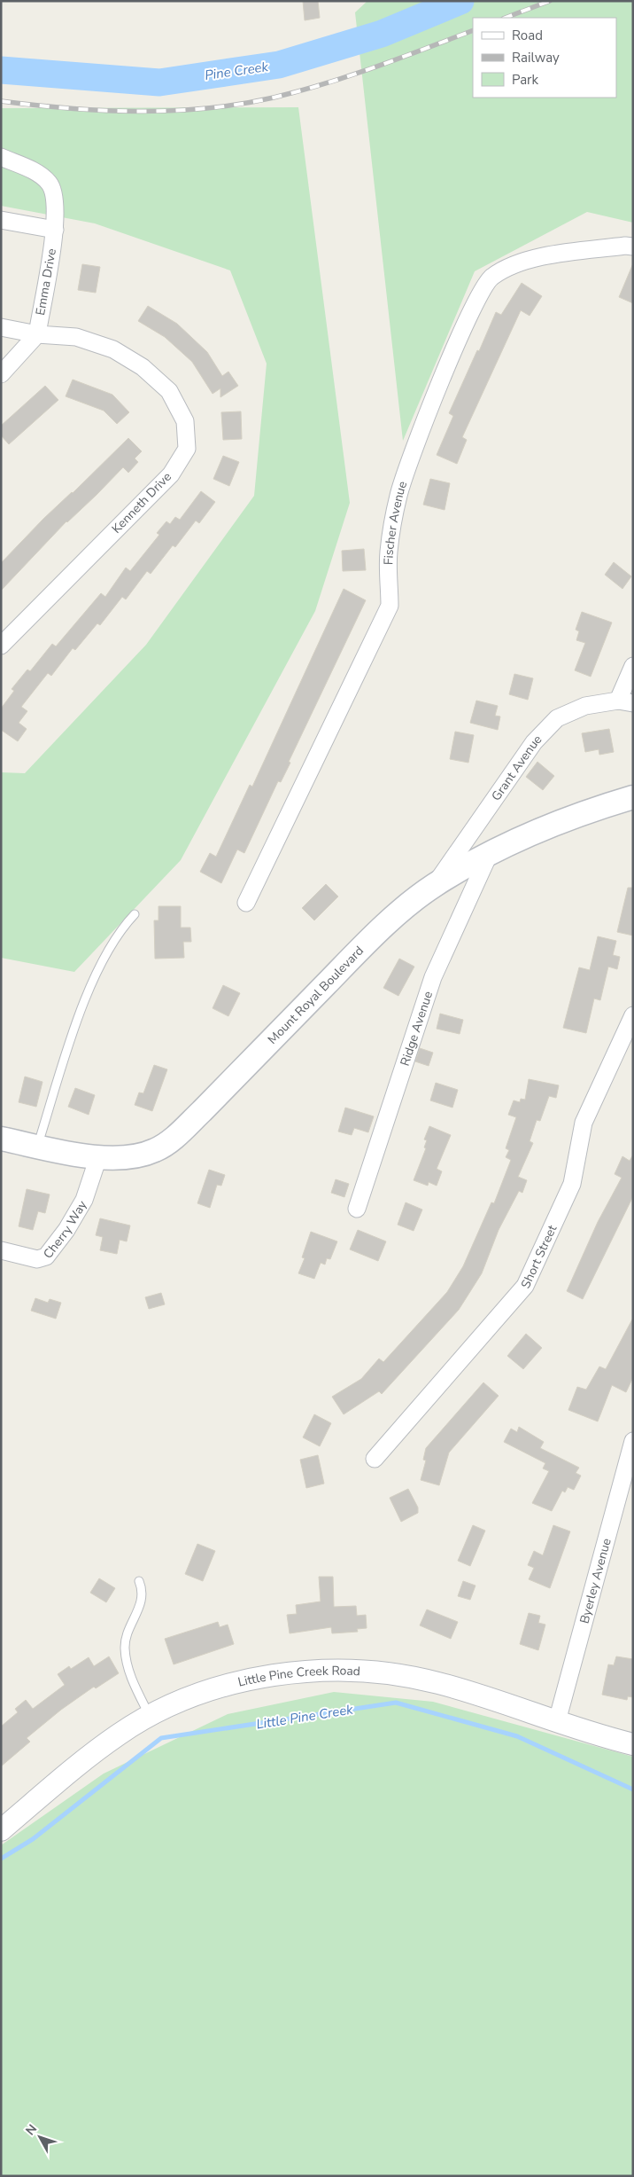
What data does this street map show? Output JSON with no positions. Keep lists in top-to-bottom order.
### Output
{
  "streets": {
    "main road": ["Mount Royal Boulevard"],
    "street": [
      "Emma Drive",
      "Kenneth Drive",
      "Fischer Avenue",
      "Grant Avenue",
      "Ridge Avenue",
      "Cherry Way",
      "Short Street",
      "Byerley Avenue",
      "Little Pine Creek Road"
    ]
  },
  "crossings": [
    ["Emma Drive", "Kenneth Drive"],
    ["Grant Avenue", "Mount Royal Boulevard"],
    ["Mount Royal Boulevard", "Ridge Avenue"],
    ["Mount Royal Boulevard", "Cherry Way"],
    ["Byerley Avenue", "Little Pine Creek Road"]
  ],
  "water": ["Pine Creek", "Little Pine Creek"],
  "legend": ["Road", "Railway", "Park"],
  "north": "top left"
}
